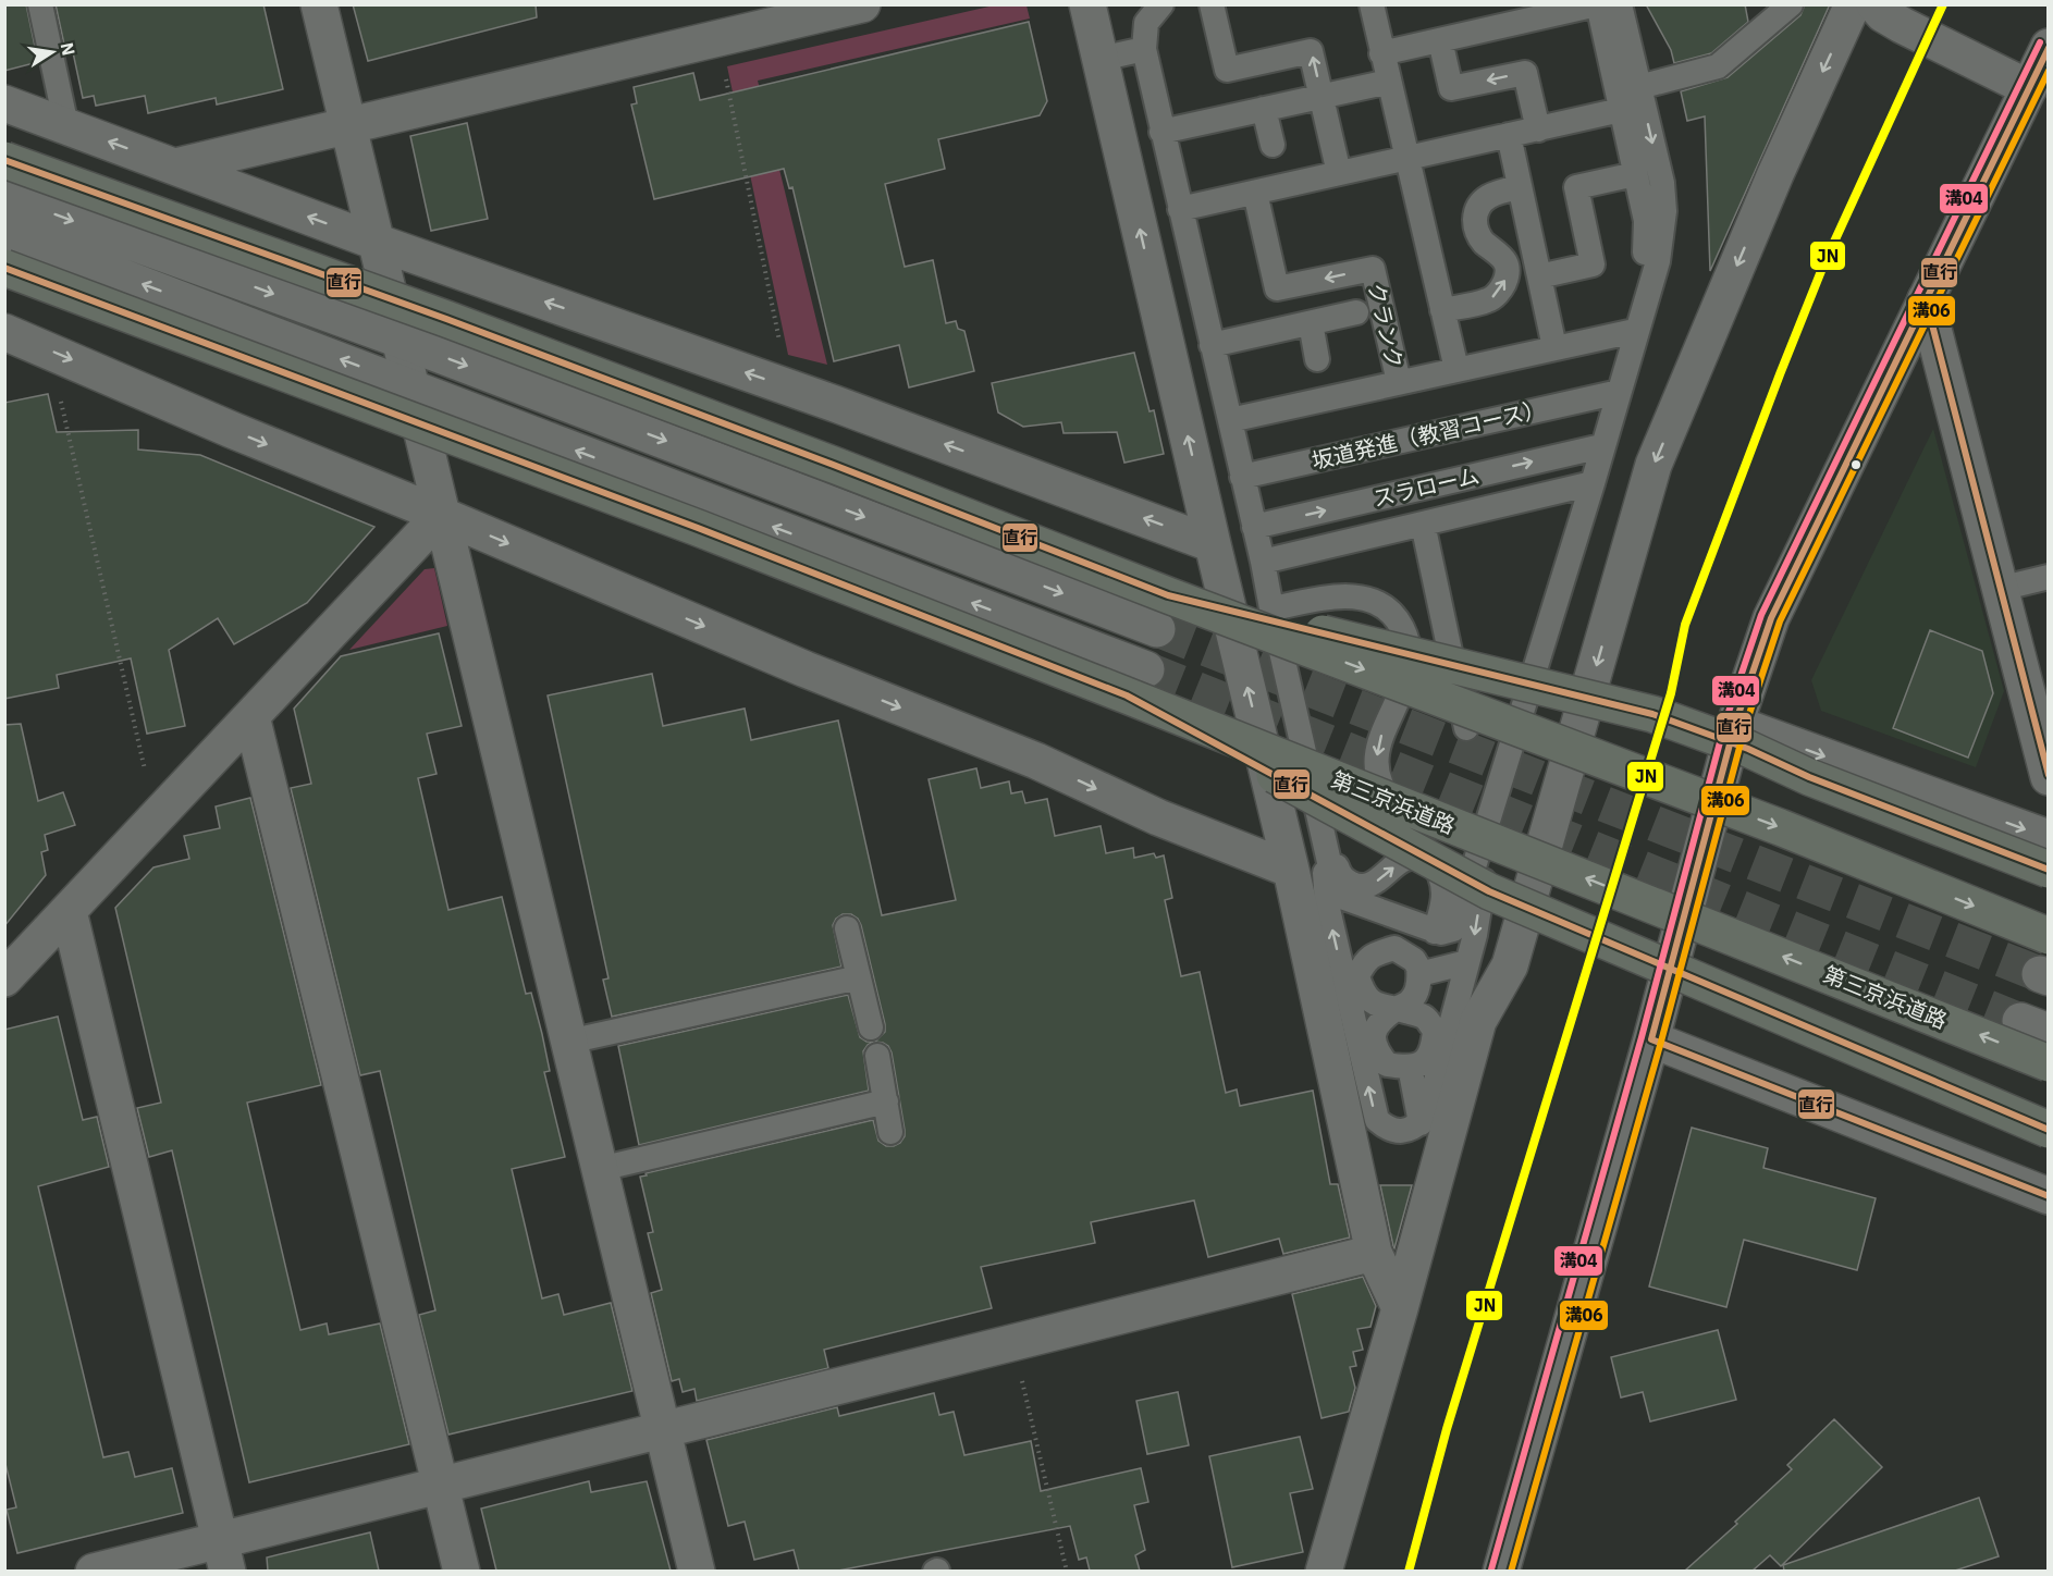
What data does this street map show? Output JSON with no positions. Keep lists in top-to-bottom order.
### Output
{
  "streets": {
    "highway": ["第三京浜道路"],
    "lane": ["クランク", "坂道発進（教習コース）", "スラローム"]
  },
  "lines": [
    "transit line JN",
    "transit line 溝04",
    "transit line 直行",
    "transit line 溝06"
  ],
  "north": "right"
}
